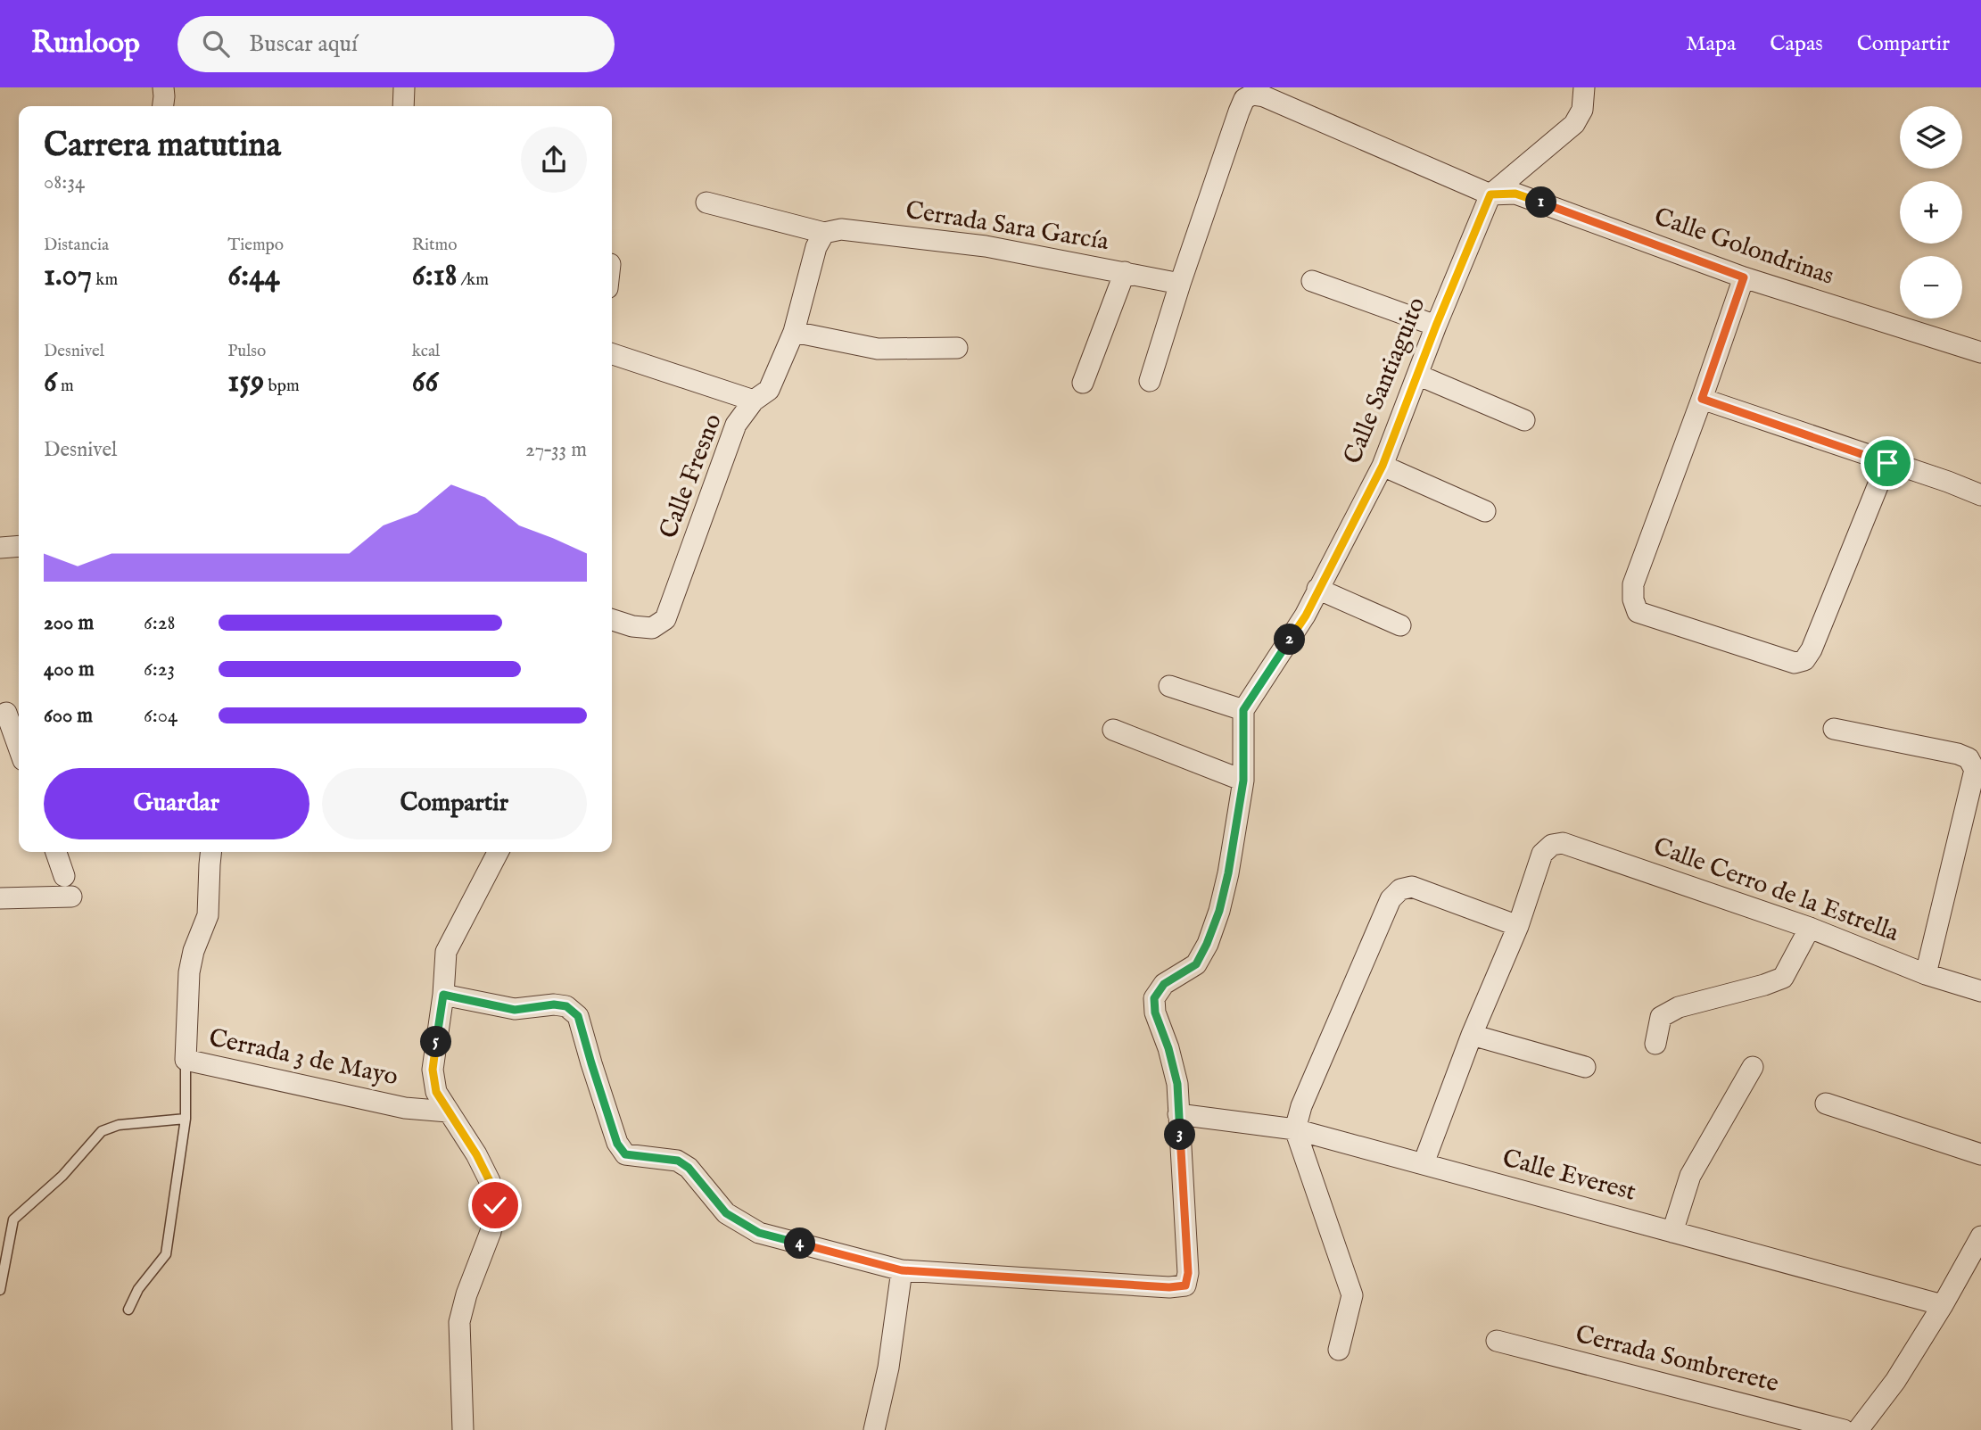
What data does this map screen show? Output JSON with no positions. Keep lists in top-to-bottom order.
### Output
{
  "streets": {
    "street": [
      "Cerrada Sara García",
      "Calle Golondrinas",
      "Calle Santiaguito",
      "Calle Fresno",
      "Calle Cerro de la Estrella",
      "Cerrada 3 de Mayo",
      "Calle Everest",
      "Cerrada Sombrerete"
    ]
  },
  "crossings": [
    ["Cerrada Sara García", "Calle Fresno"],
    ["Calle Golondrinas", "Calle Santiaguito"]
  ],
  "page": {
    "header": "Runloop",
    "search": "Buscar aquí",
    "nav": ["Mapa", "Capas", "Compartir"],
    "map_buttons": ["+", "−"],
    "heading": ["Carrera matutina", "08:34"],
    "pins": [
      "1",
      "2",
      "5",
      "3",
      "4"
    ],
    "stats": [
      ["Distancia", "1.07 km"],
      ["Tiempo", "6:44"],
      ["Ritmo", "6:18 /km"],
      ["Desnivel", "6 m"],
      ["Pulso", "159 bpm"],
      ["kcal", "66"]
    ],
    "chart": ["Desnivel", "27–33 m"],
    "list": [
      {
        "name": "200 m",
        "note": "6:28"
      },
      {
        "name": "400 m",
        "note": "6:23"
      },
      {
        "name": "600 m",
        "note": "6:04"
      }
    ],
    "buttons": ["Guardar", "Compartir"]
  }
}
